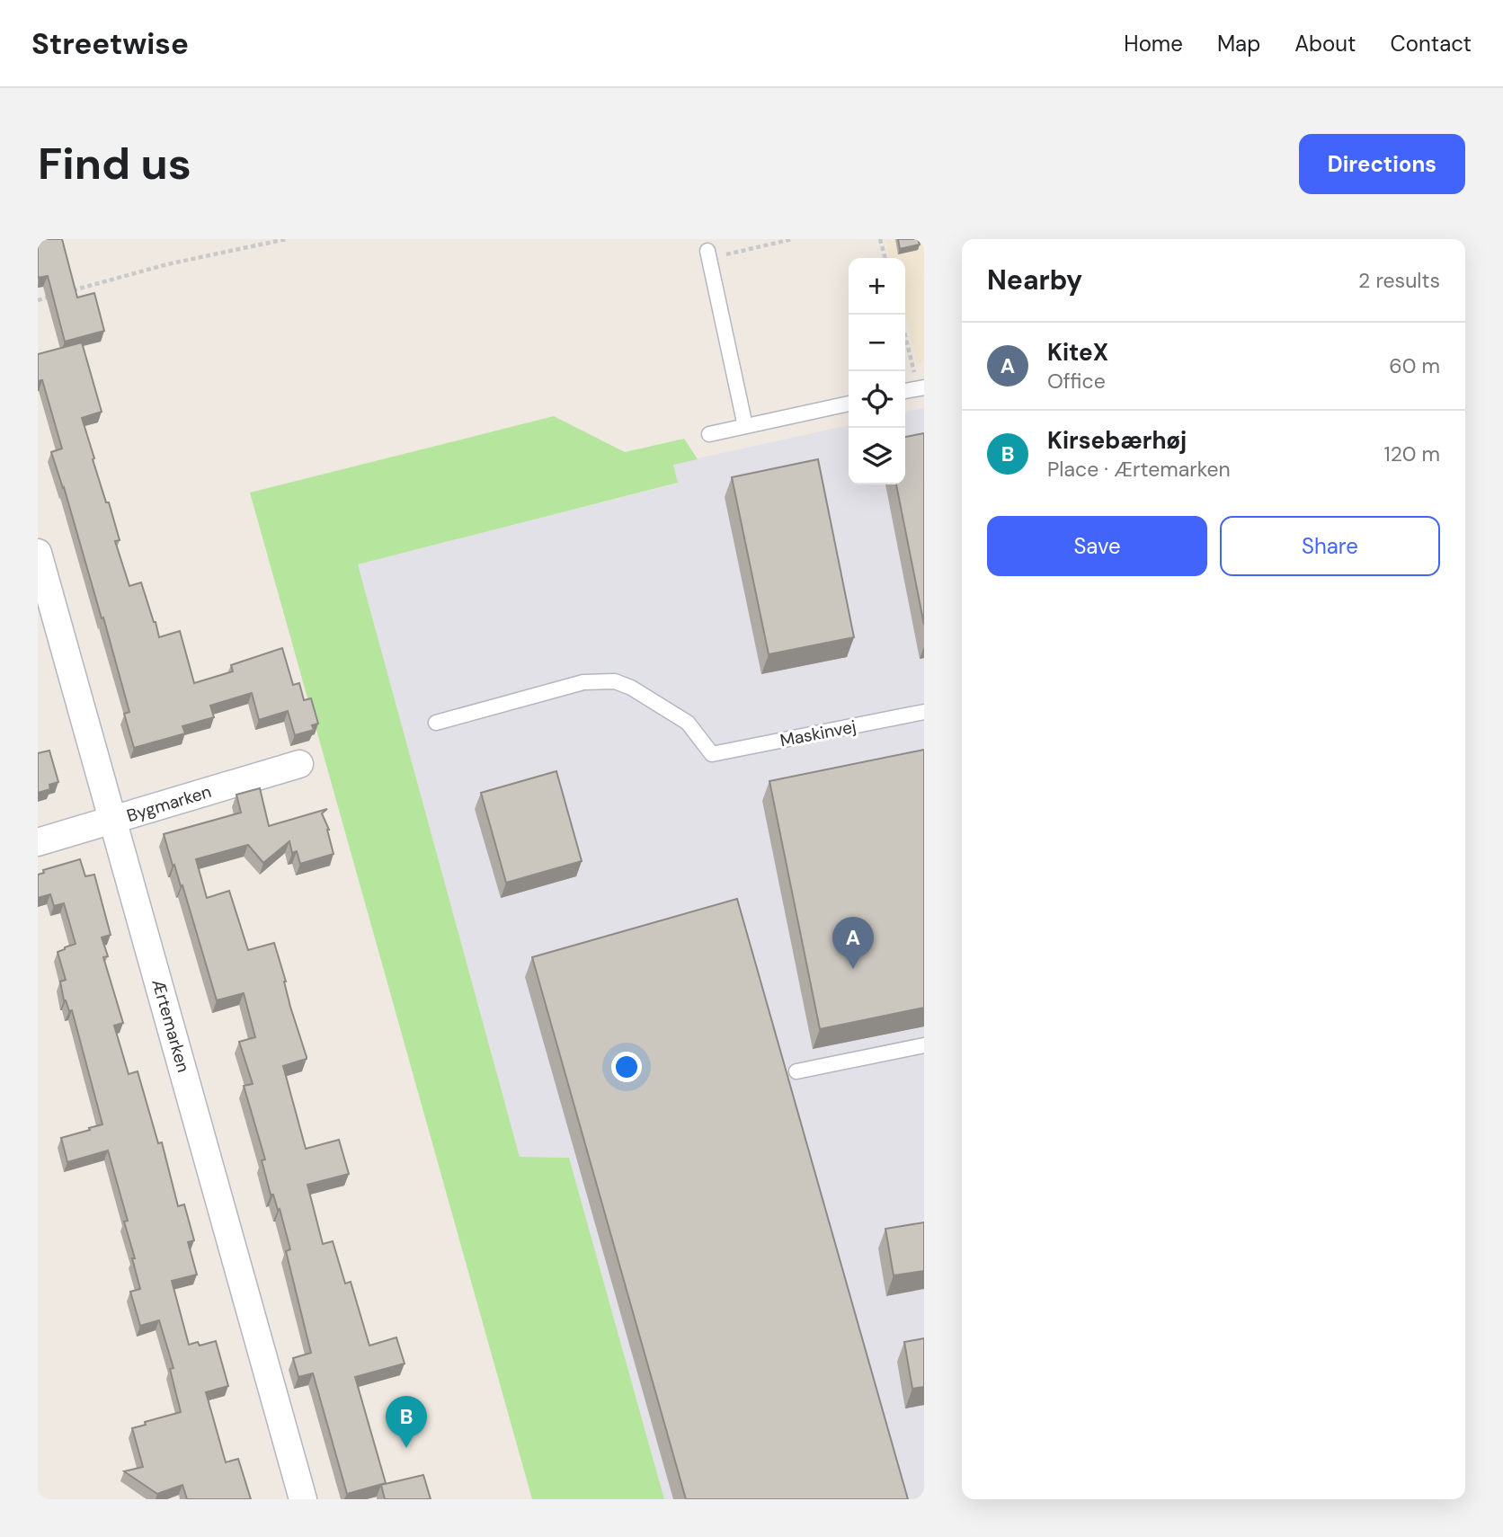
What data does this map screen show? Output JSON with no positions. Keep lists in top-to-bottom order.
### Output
{
  "streets": {
    "street": ["Bygmarken", "Ærtemarken"],
    "lane": ["Maskinvej"]
  },
  "crossings": [
    ["Bygmarken", "Ærtemarken"]
  ],
  "page": {
    "header": "Streetwise",
    "nav": [
      "Home",
      "Map",
      "About",
      "Contact"
    ],
    "buttons": [
      "Directions",
      ["Save", "Share"]
    ],
    "title": "Find us",
    "heading": ["Nearby", "2 results"],
    "map_buttons": ["+", "−"],
    "list": [
      {
        "mark": "A",
        "name": "KiteX",
        "note": "Office",
        "value": "60 m"
      },
      {
        "mark": "B",
        "name": "Kirsebærhøj",
        "note": "Place · Ærtemarken",
        "value": "120 m"
      }
    ],
    "pins": ["A", "B"]
  }
}
